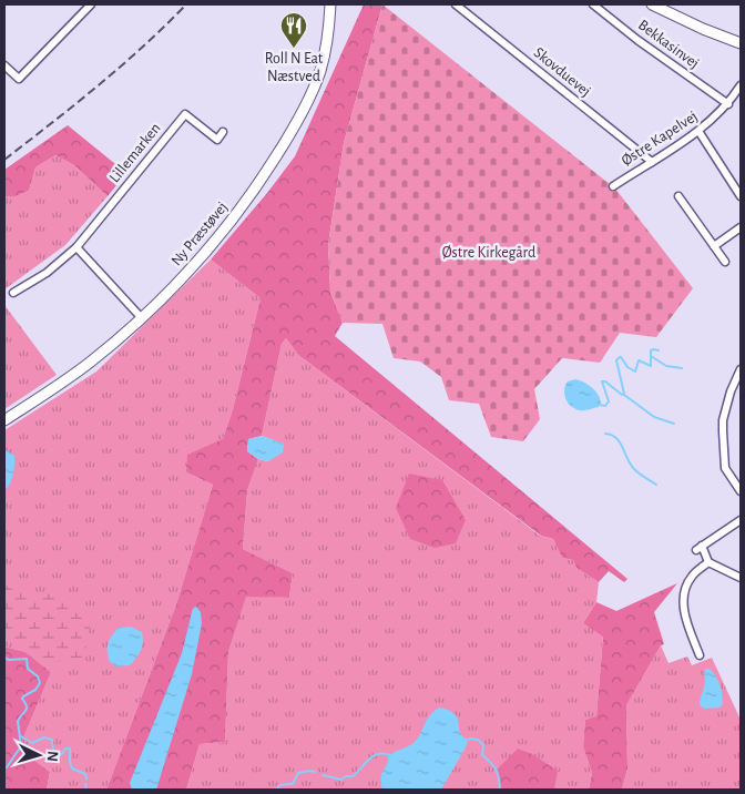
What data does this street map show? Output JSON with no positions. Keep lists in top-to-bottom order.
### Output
{
  "streets": {
    "street": [
      "Bekkasinvej",
      "Skovduevej",
      "Østre Kapelvej",
      "Lillemarken",
      "Ny Præstøvej"
    ]
  },
  "crossings": [
    ["Bekkasinvej", "Østre Kapelvej"],
    ["Skovduevej", "Østre Kapelvej"]
  ],
  "parks": ["Østre Kirkegård"],
  "places": {
    "restaurant": ["Roll N Eat Næstved"]
  },
  "north": "right"
}
